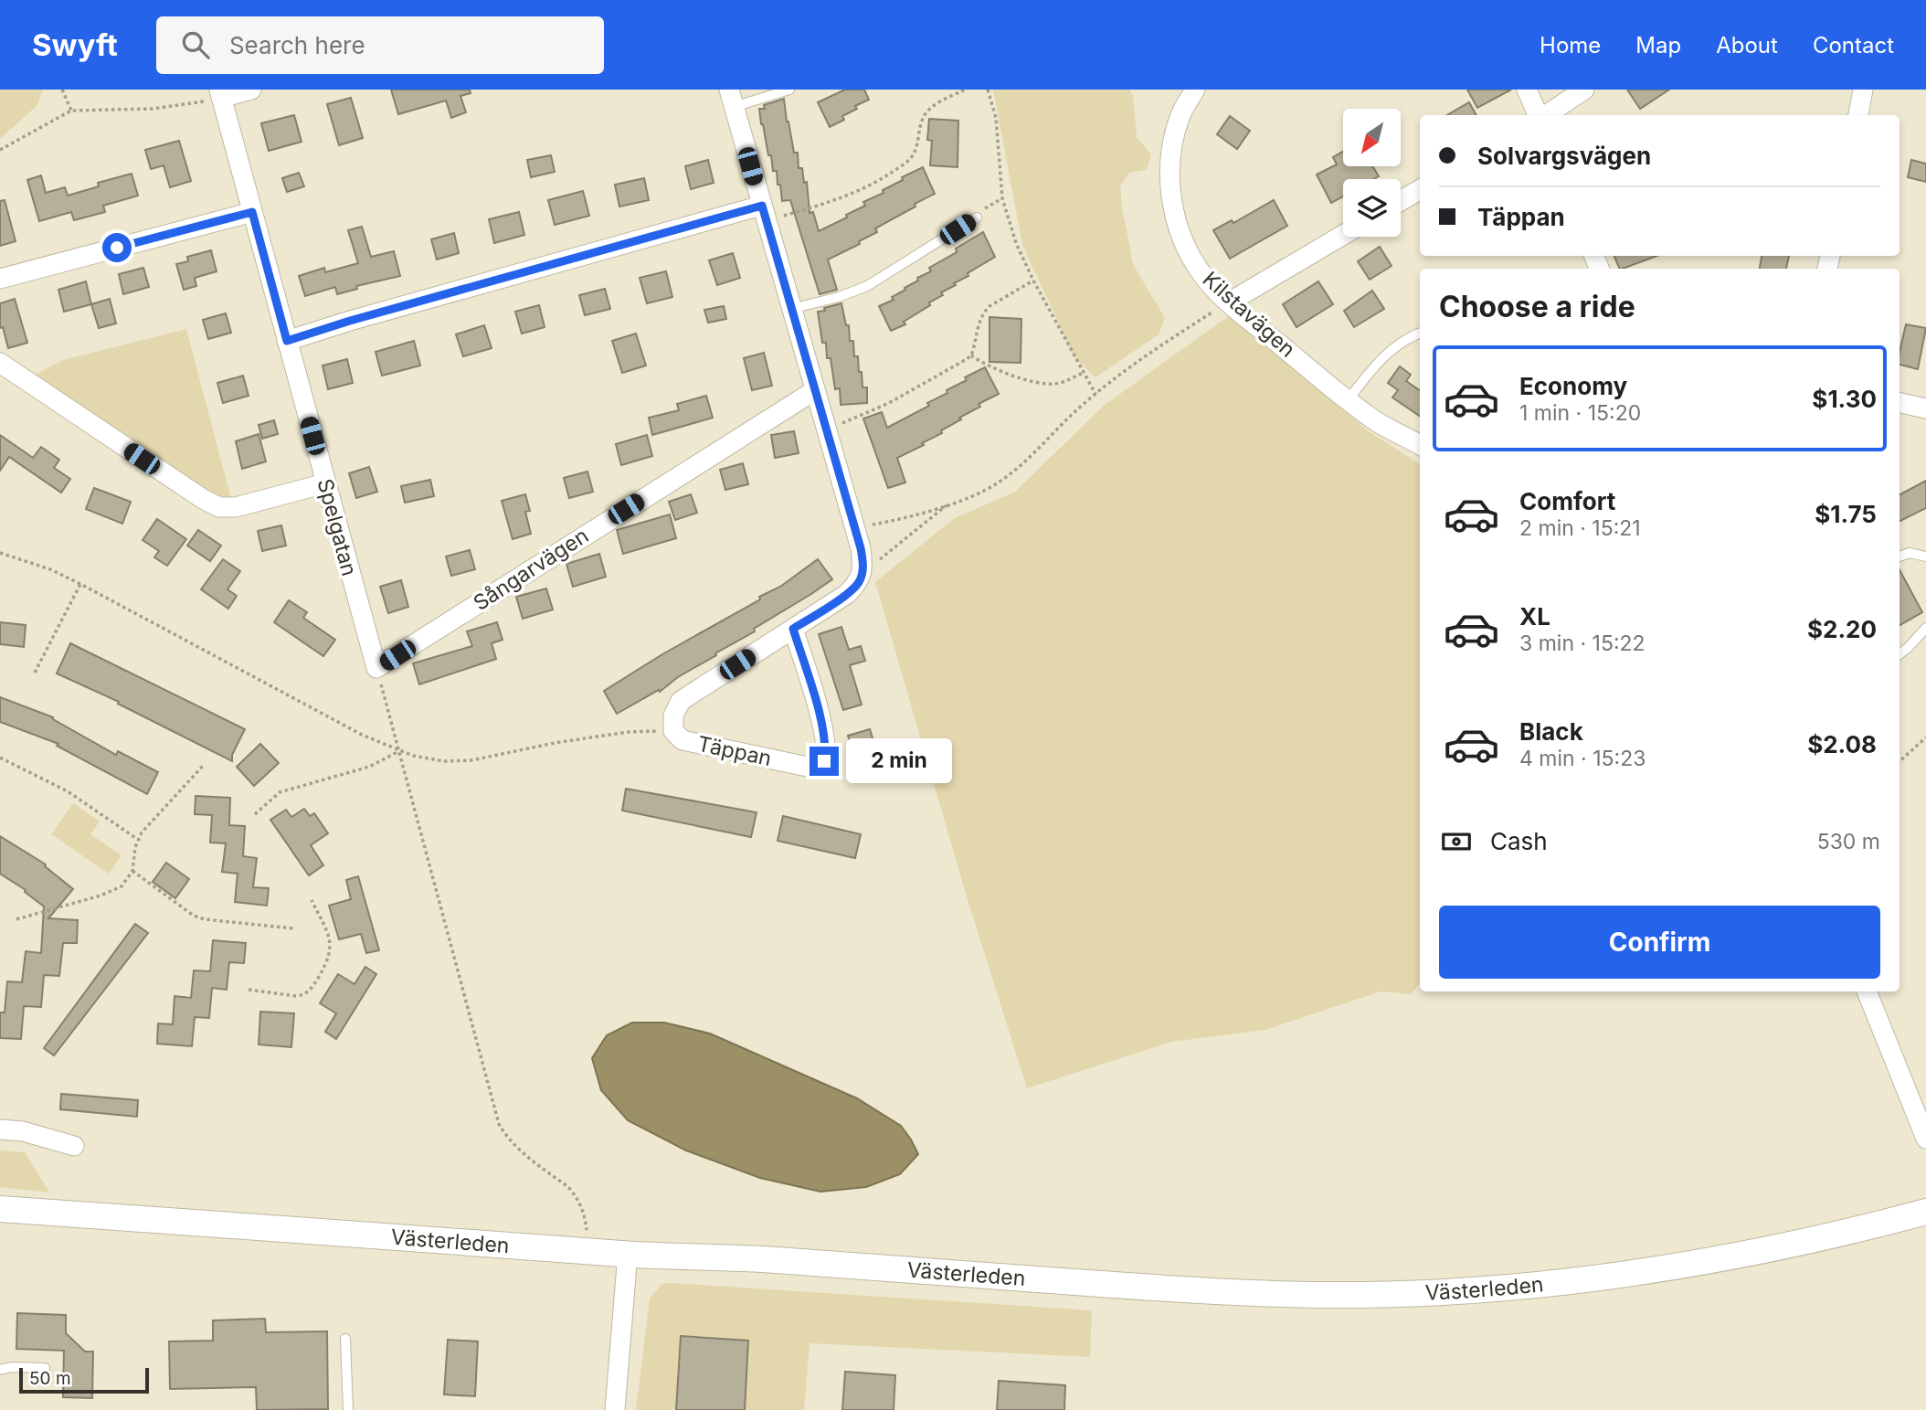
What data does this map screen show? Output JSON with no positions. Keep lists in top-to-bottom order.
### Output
{
  "streets": {
    "street": [
      "Kilstavägen",
      "Spelgatan",
      "Sångarvägen",
      "Täppan",
      "Västerleden"
    ]
  },
  "crossings": [
    ["Spelgatan", "Sångarvägen"]
  ],
  "scale_bar": "50 m",
  "north": "bottom left",
  "page": {
    "header": "Swyft",
    "search": "Search here",
    "nav": [
      "Home",
      "Map",
      "About",
      "Contact"
    ],
    "banner": ["Solvargsvägen", "Täppan"],
    "heading": "Choose a ride",
    "list": [
      {
        "name": "Economy",
        "note": "1 min · 15:20",
        "value": "$1.30"
      },
      {
        "name": "Comfort",
        "note": "2 min · 15:21",
        "value": "$1.75"
      },
      {
        "name": "XL",
        "note": "3 min · 15:22",
        "value": "$2.20"
      },
      {
        "name": "Black",
        "note": "4 min · 15:23",
        "value": "$2.08"
      }
    ],
    "bubble": "2 min",
    "pay": ["Cash", "530 m"],
    "buttons": "Confirm",
    "scale": "50 m"
  }
}
